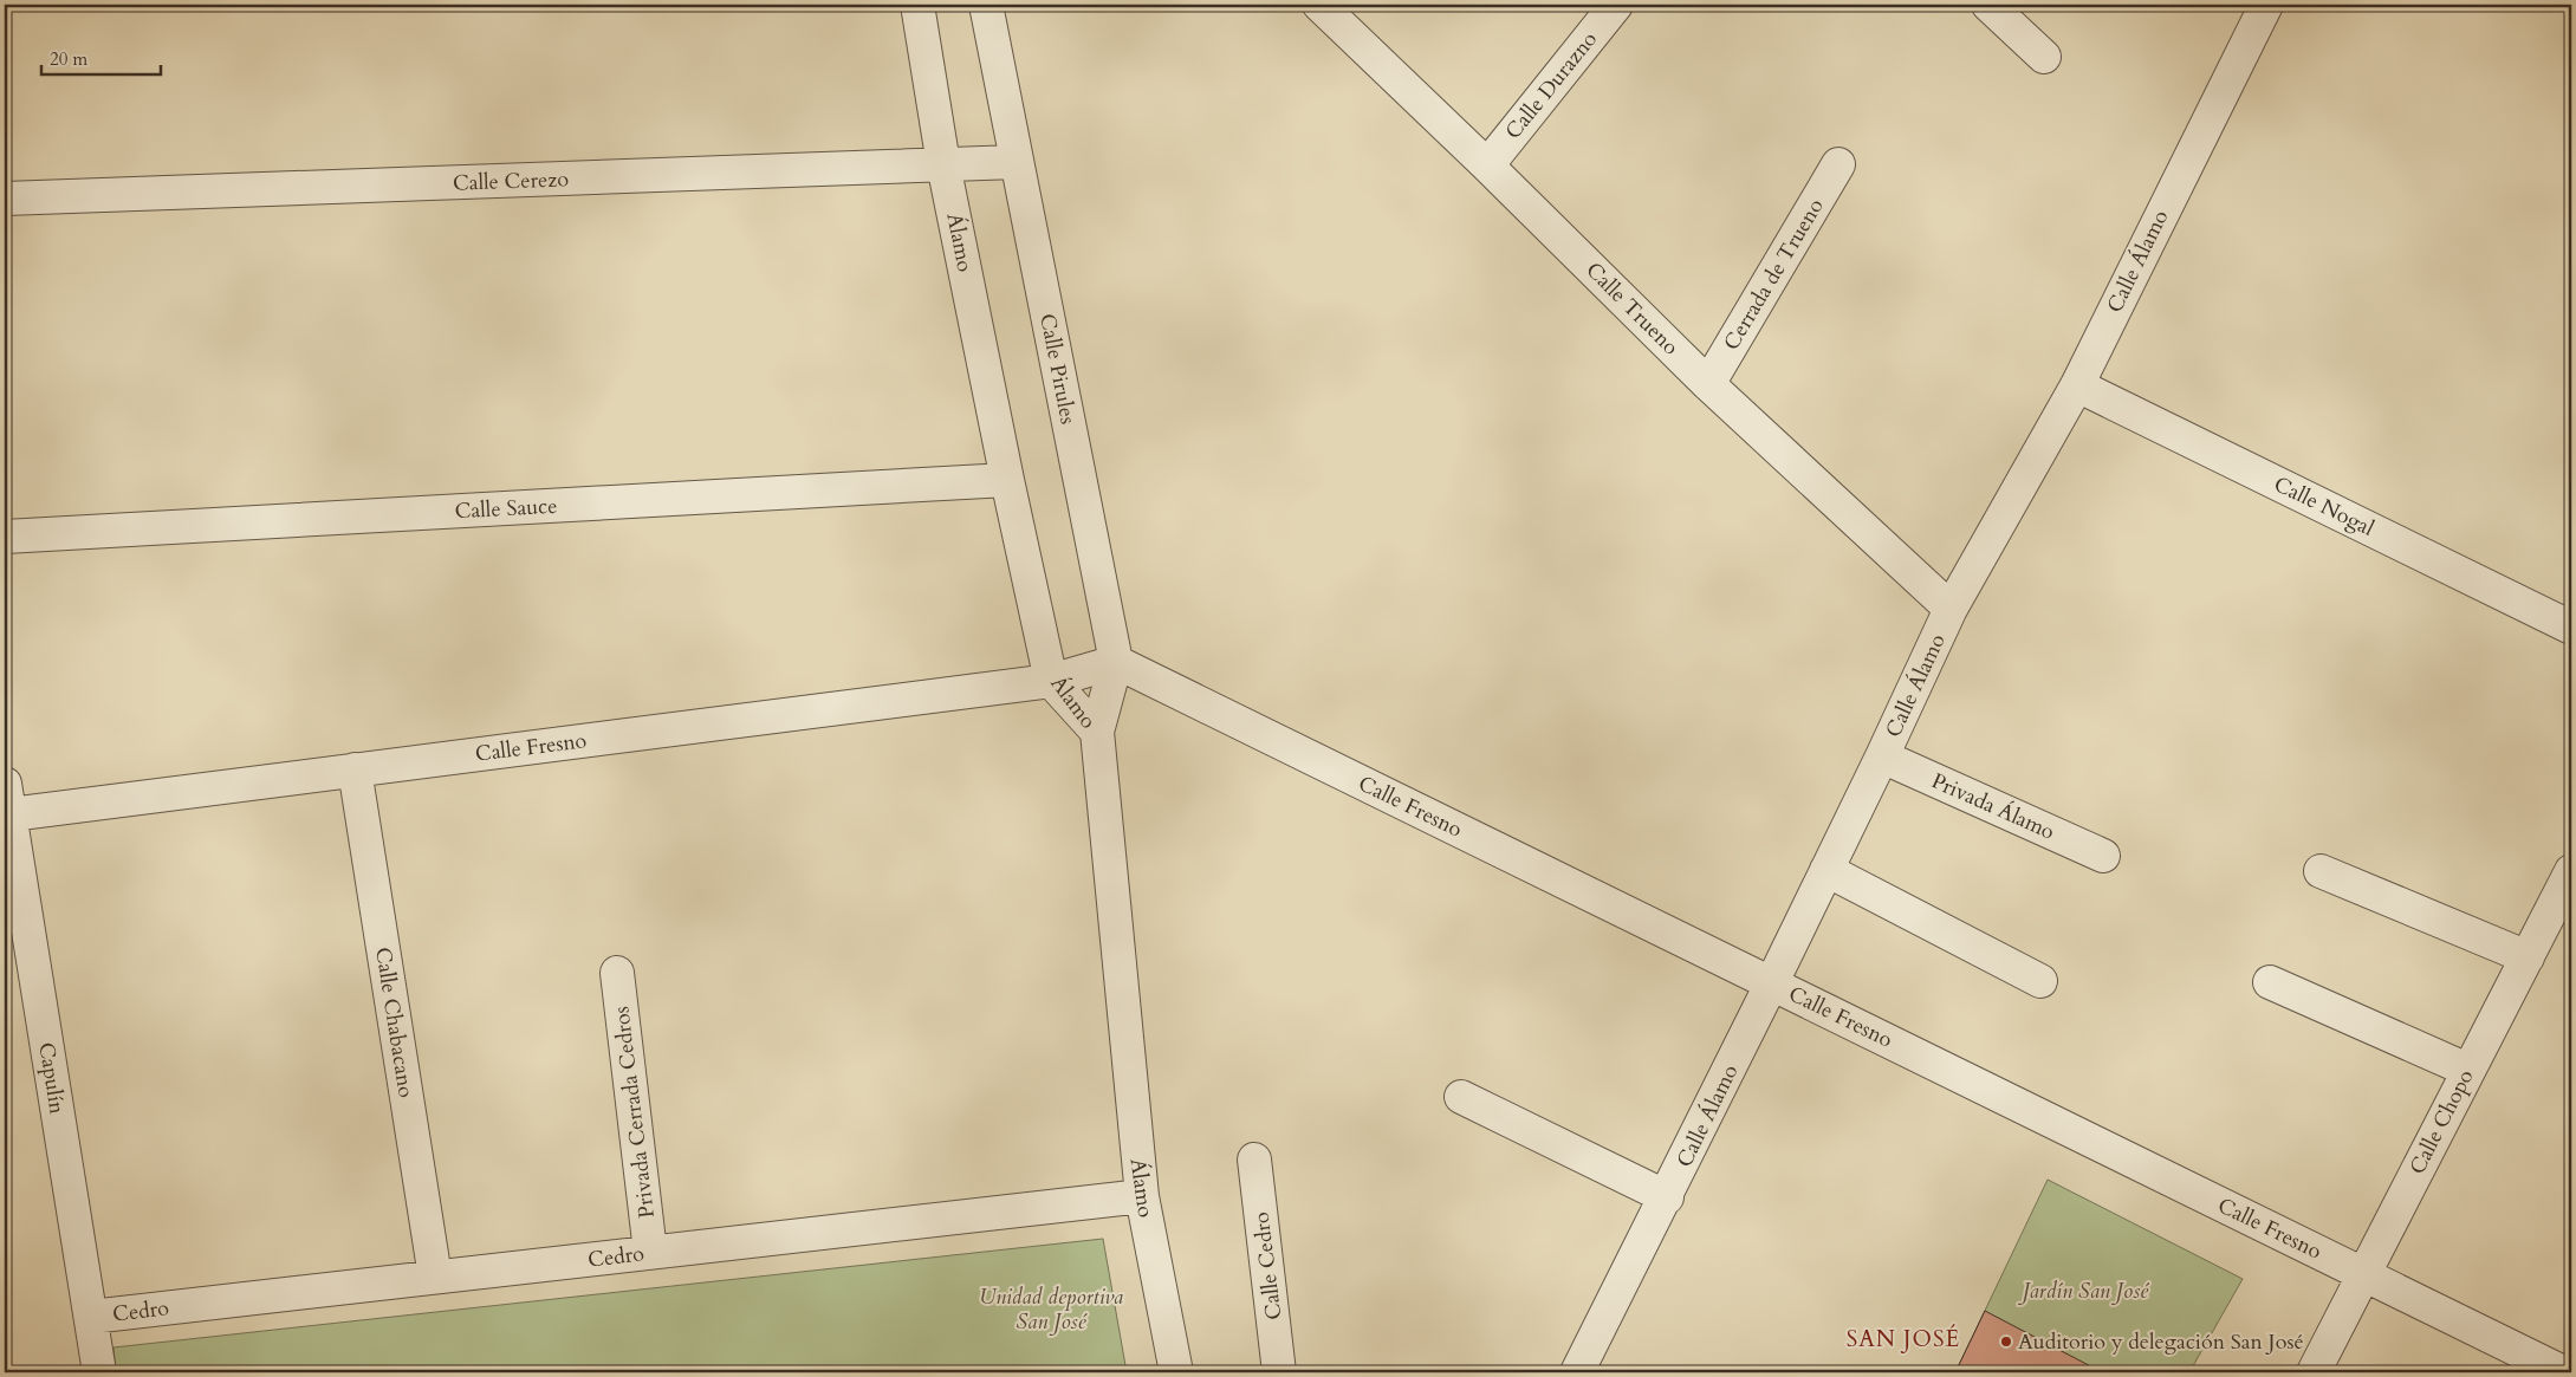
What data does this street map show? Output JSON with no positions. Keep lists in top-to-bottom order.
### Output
{
  "streets": {
    "street": [
      "Calle Durazno",
      "Calle Cerezo",
      "Álamo",
      "Calle Álamo",
      "Cerrada de Trueno",
      "Calle Trueno",
      "Calle Pirules",
      "Calle Nogal",
      "Calle Sauce",
      "Calle Fresno",
      "Privada Álamo",
      "Calle Chabacano",
      "Capulín",
      "Privada Cerrada Cedros",
      "Calle Chopo",
      "Cedro",
      "Calle Cedro"
    ]
  },
  "crossings": [
    ["Calle Durazno", "Calle Trueno"],
    ["Calle Cerezo", "Álamo"],
    ["Calle Cerezo", "Calle Pirules"],
    ["Álamo", "Calle Pirules"],
    ["Álamo", "Calle Sauce"],
    ["Álamo", "Calle Fresno"],
    ["Álamo", "Cedro"],
    ["Calle Álamo", "Calle Trueno"],
    ["Calle Álamo", "Calle Nogal"],
    ["Calle Álamo", "Calle Fresno"],
    ["Calle Álamo", "Privada Álamo"],
    ["Cerrada de Trueno", "Calle Trueno"],
    ["Calle Pirules", "Calle Fresno"],
    ["Calle Fresno", "Calle Chabacano"],
    ["Calle Fresno", "Capulín"],
    ["Calle Fresno", "Calle Chopo"],
    ["Calle Chabacano", "Cedro"],
    ["Capulín", "Cedro"],
    ["Privada Cerrada Cedros", "Cedro"]
  ],
  "districts": ["SAN JOSÉ"],
  "parks": ["Jardín San José", "Unidad deportiva San José"],
  "places": ["Auditorio y delegación San José"],
  "scale_bar": "20 m"
}
